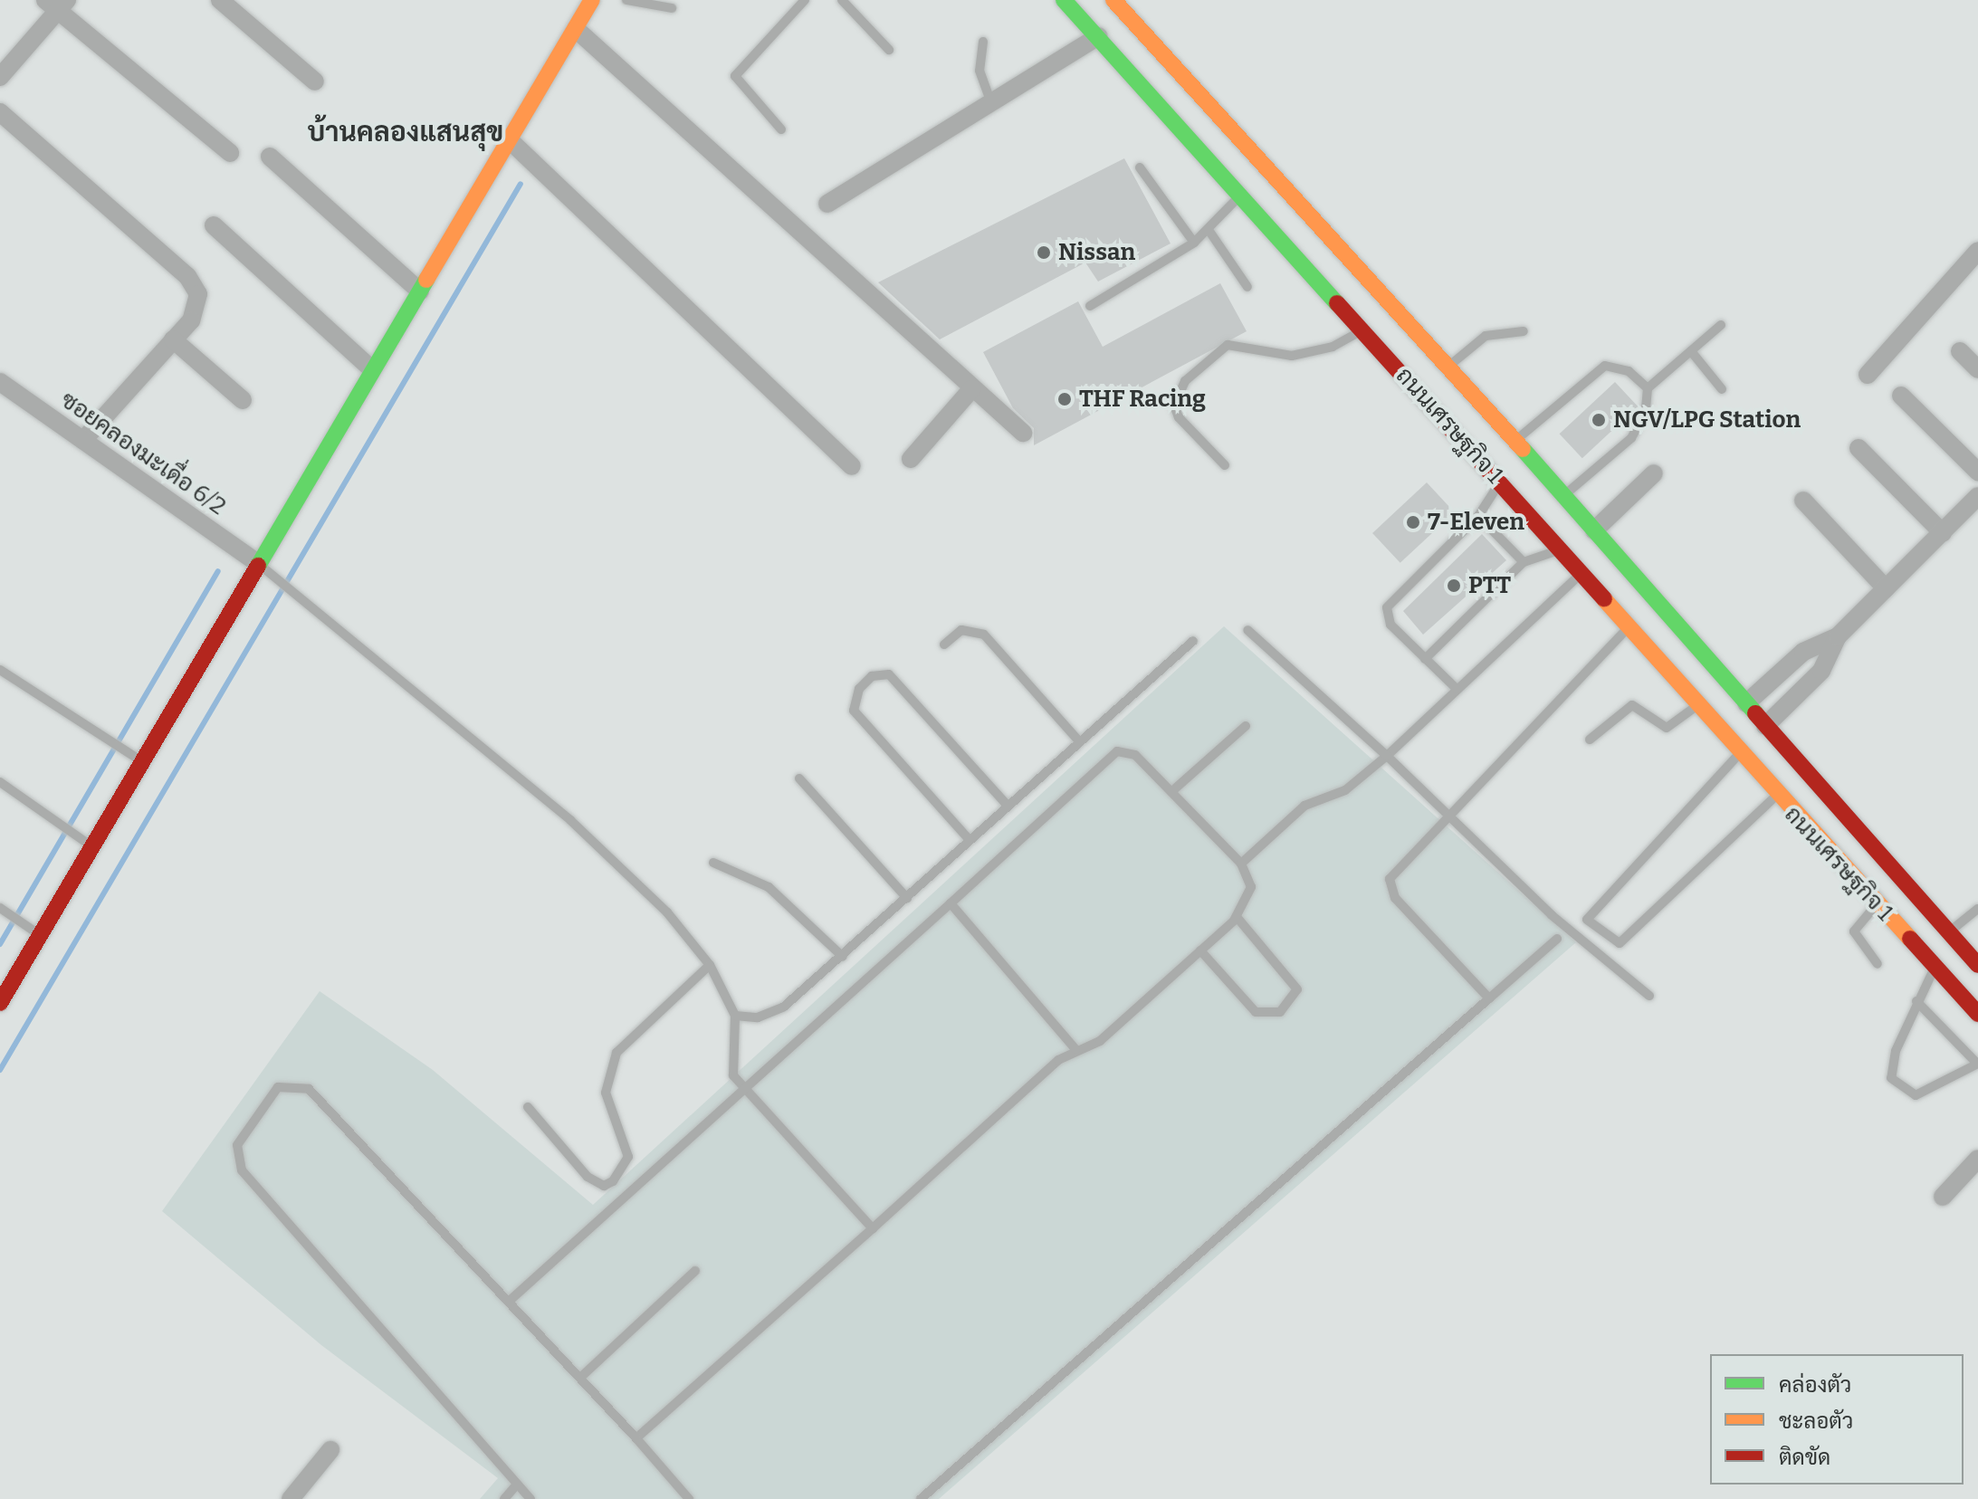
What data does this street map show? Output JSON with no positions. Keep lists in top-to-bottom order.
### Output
{
  "streets": {
    "main road": ["ถนนเศรษฐกิจ 1"],
    "street": ["ซอยคลองมะเดื่อ 6/2"]
  },
  "districts": ["บ้านคลองแสนสุข"],
  "places": [
    "Nissan",
    "THF Racing",
    "NGV/LPG Station",
    "7-Eleven",
    "PTT"
  ],
  "legend": ["คล่องตัว", "ชะลอตัว", "ติดขัด"]
}
